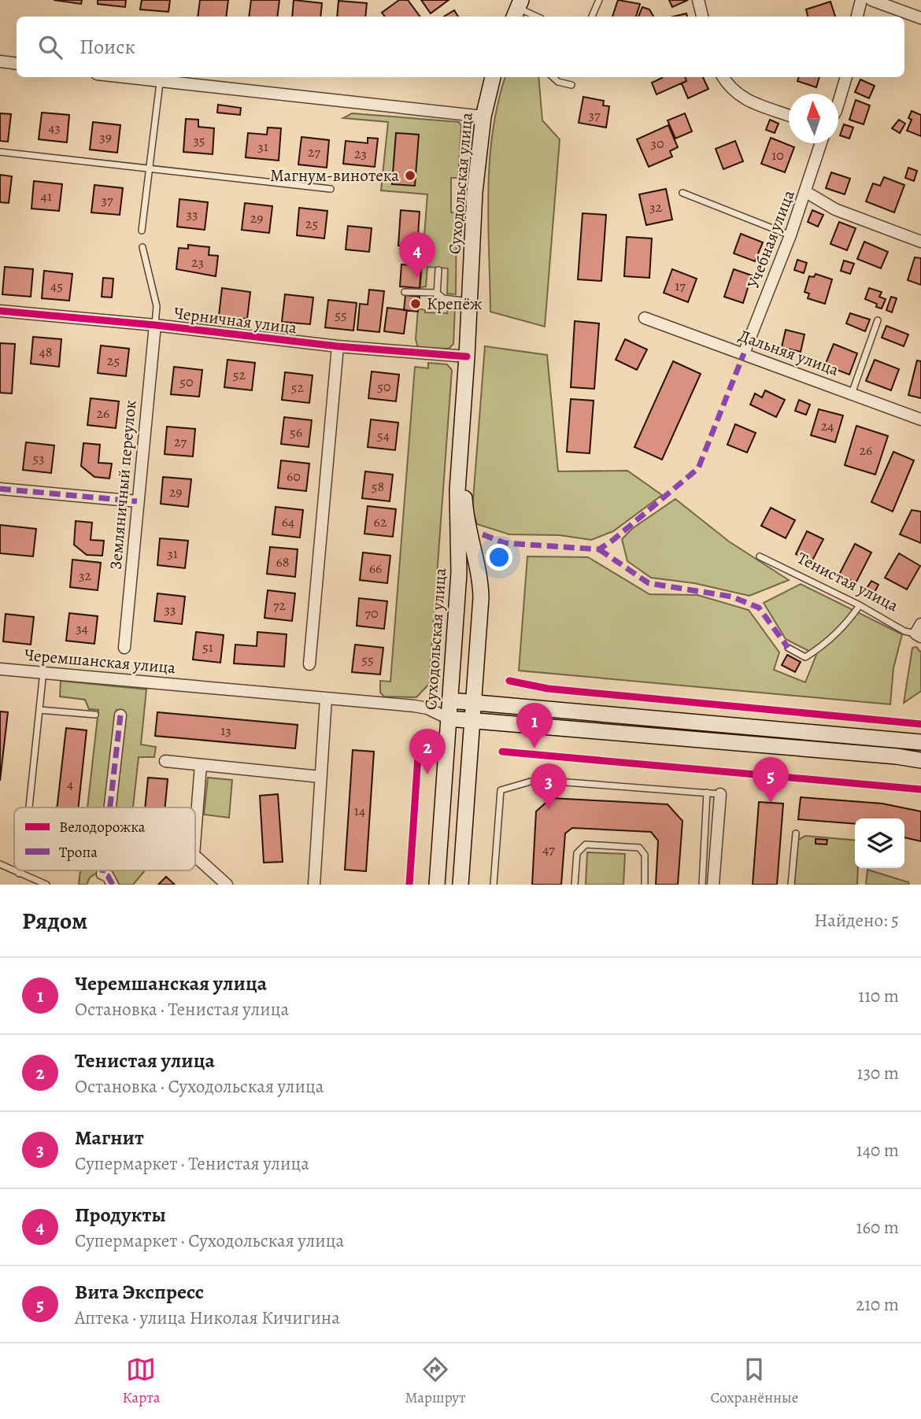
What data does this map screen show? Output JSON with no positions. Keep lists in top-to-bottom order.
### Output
{
  "streets": {
    "main road": ["Суходольская улица"],
    "street": [
      "Учебная улица",
      "Черничная улица",
      "Дальняя улица",
      "Земляничный переулок",
      "Черемшанская улица"
    ],
    "lane": ["Тенистая улица"]
  },
  "crossings": [
    ["Суходольская улица", "Черничная улица"],
    ["Суходольская улица", "Черемшанская улица"],
    ["Учебная улица", "Дальняя улица"],
    ["Черничная улица", "Земляничный переулок"]
  ],
  "places": ["Магнум-винотека", "Крепёж"],
  "house_numbers": [
    "37",
    "43",
    "39",
    "35",
    "30",
    "31",
    "27",
    "23",
    "10",
    "41",
    "37",
    "32",
    "33",
    "29",
    "25",
    "23",
    "45",
    "17",
    "55",
    "48",
    "25",
    "52",
    "50",
    "50",
    "52",
    "26",
    "24",
    "56",
    "54",
    "27",
    "26",
    "53",
    "60",
    "58",
    "29",
    "64",
    "62",
    "31",
    "68",
    "66",
    "32",
    "72",
    "33",
    "70",
    "34",
    "51",
    "55",
    "13",
    "4",
    "14",
    "47"
  ],
  "legend": ["Велодорожка", "Тропа"],
  "north": "top",
  "page": {
    "search": "Поиск",
    "pins": [
      "4",
      "1",
      "2",
      "5",
      "3"
    ],
    "heading": ["Рядом", "Найдено: 5"],
    "list": [
      {
        "mark": "1",
        "name": "Черемшанская улица",
        "note": "Остановка · Тенистая улица",
        "value": "110 m"
      },
      {
        "mark": "2",
        "name": "Тенистая улица",
        "note": "Остановка · Суходольская улица",
        "value": "130 m"
      },
      {
        "mark": "3",
        "name": "Магнит",
        "note": "Супермаркет · Тенистая улица",
        "value": "140 m"
      },
      {
        "mark": "4",
        "name": "Продукты",
        "note": "Супермаркет · Суходольская улица",
        "value": "160 m"
      },
      {
        "mark": "5",
        "name": "Вита Экспресс",
        "note": "Аптека · улица Николая Кичигина",
        "value": "210 m"
      }
    ],
    "nav": ["Карта", "Маршрут", "Сохранённые"]
  }
}
